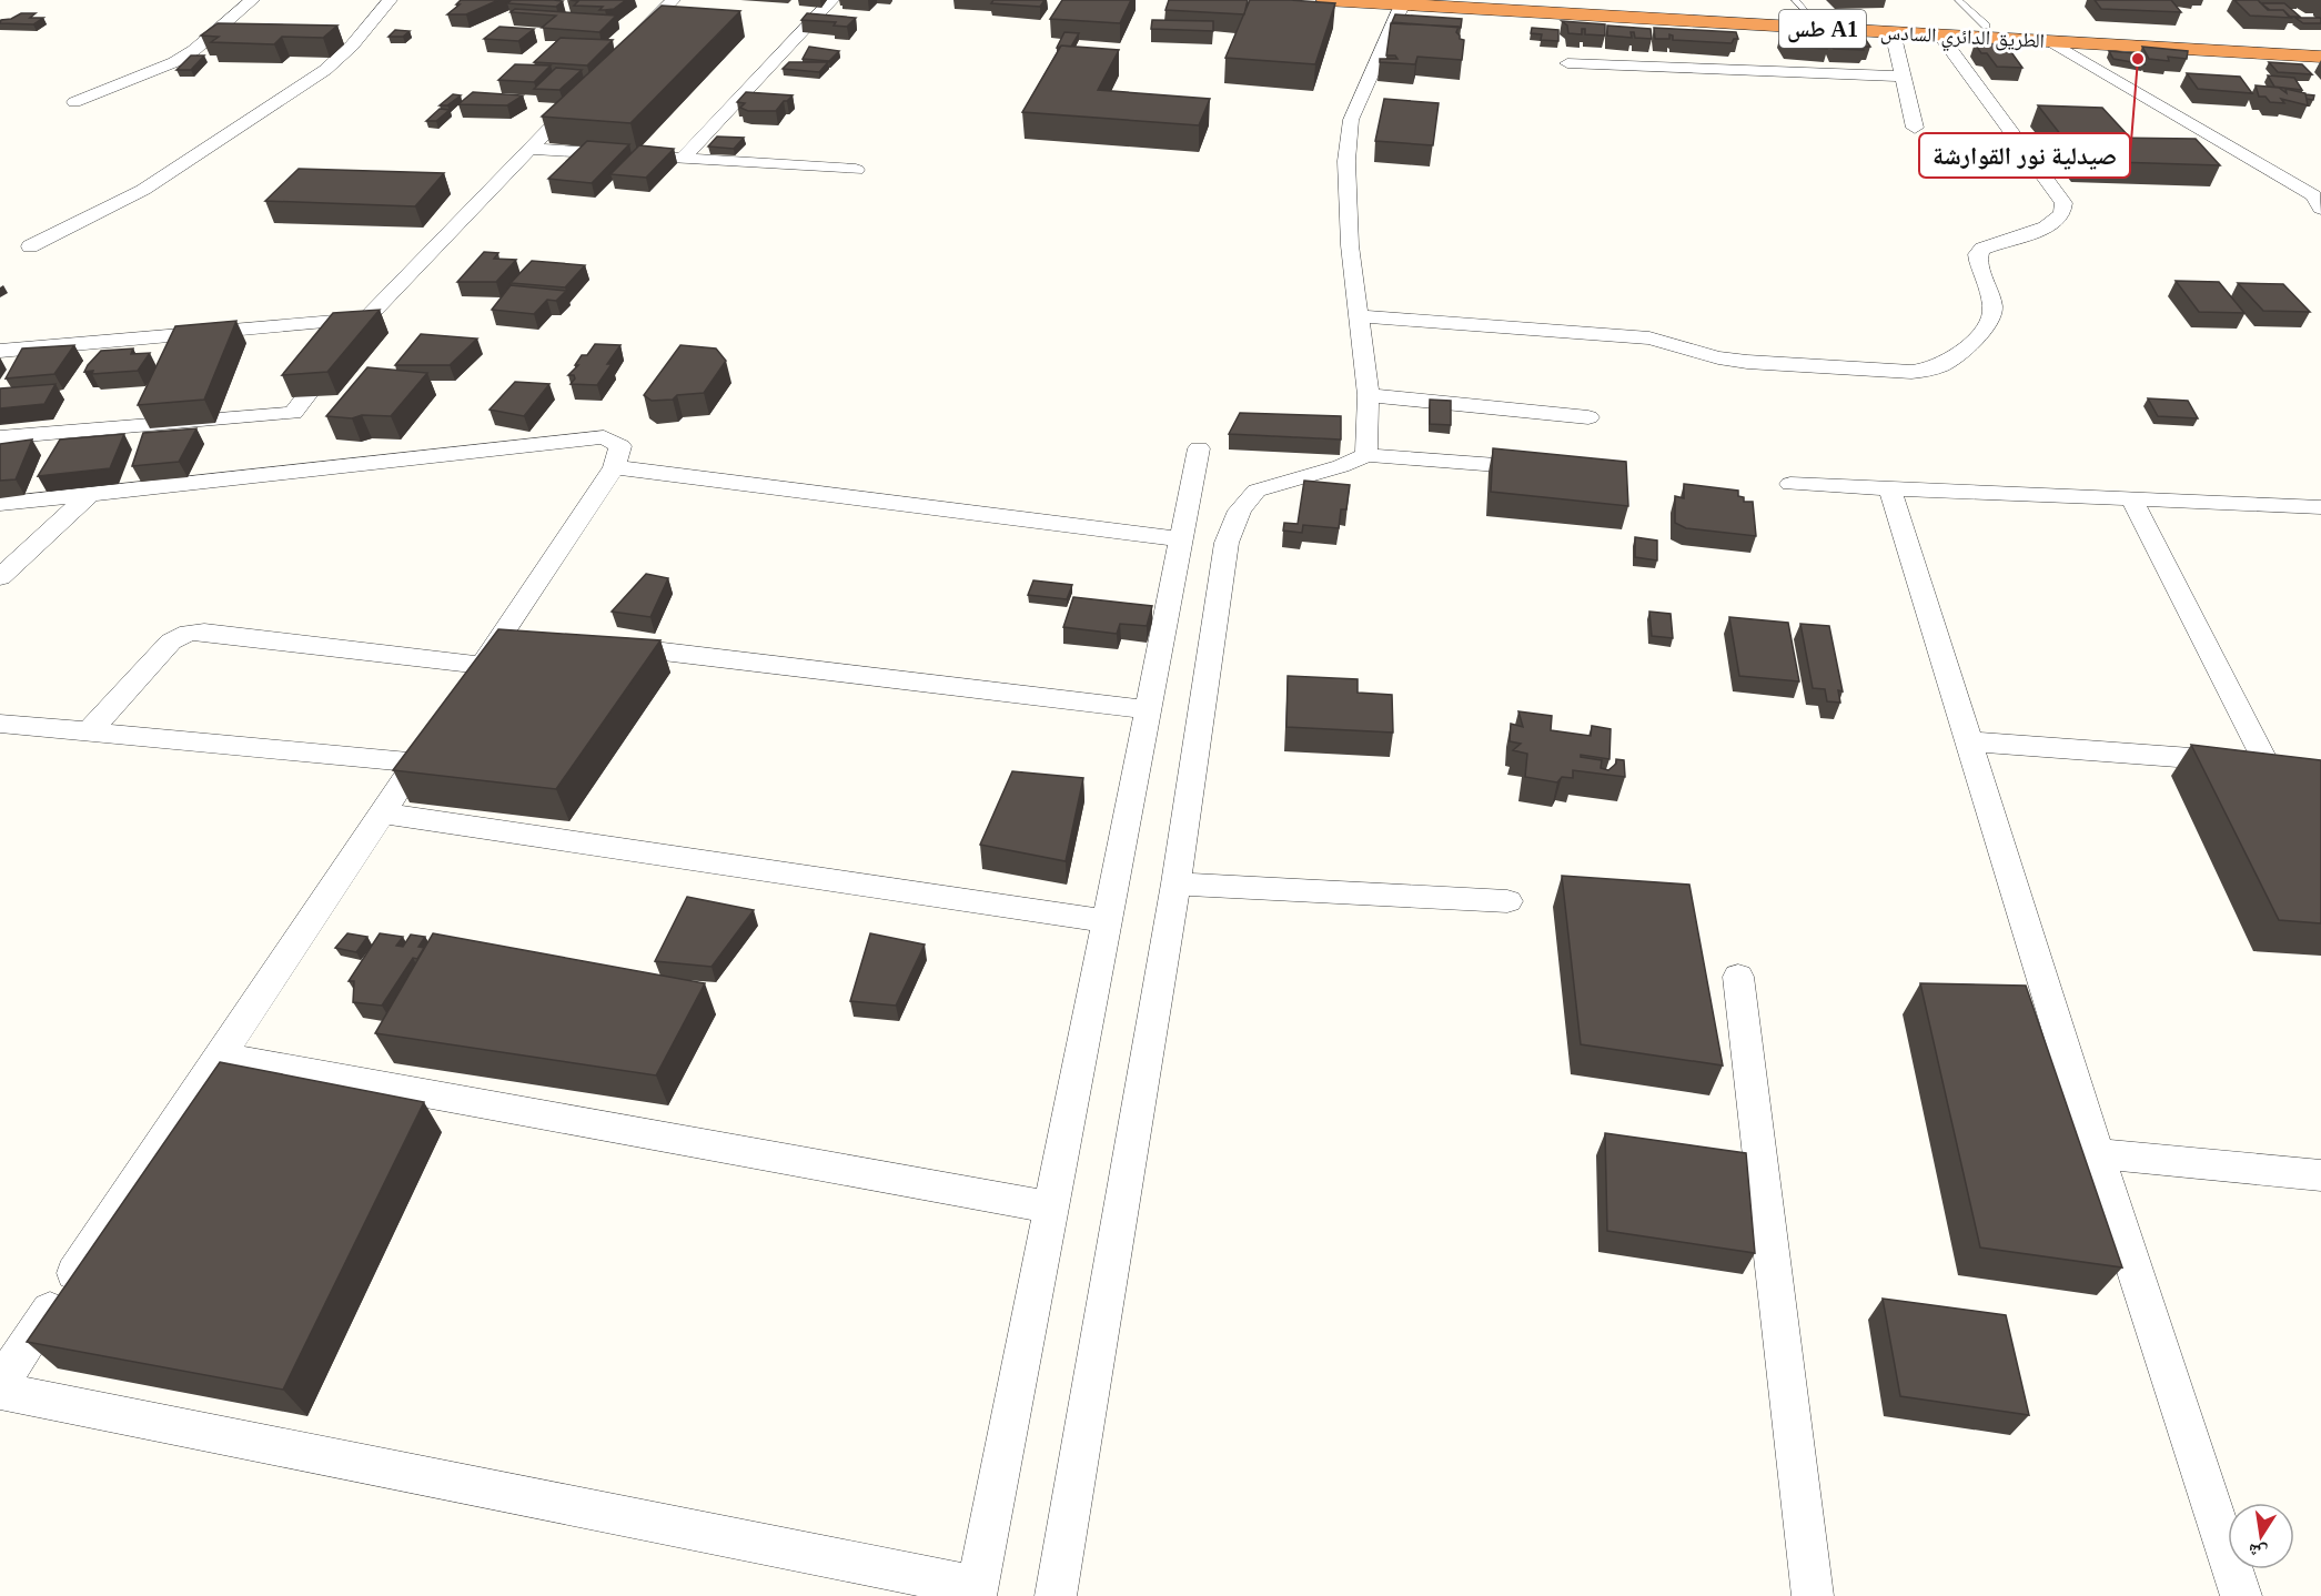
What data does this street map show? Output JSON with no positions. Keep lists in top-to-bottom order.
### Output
{
  "streets": {
    "highway": ["طس A1", "الطريق الدائري السادس"]
  },
  "places": ["صيدلية نور القوارشة"],
  "north": "bottom"
}
